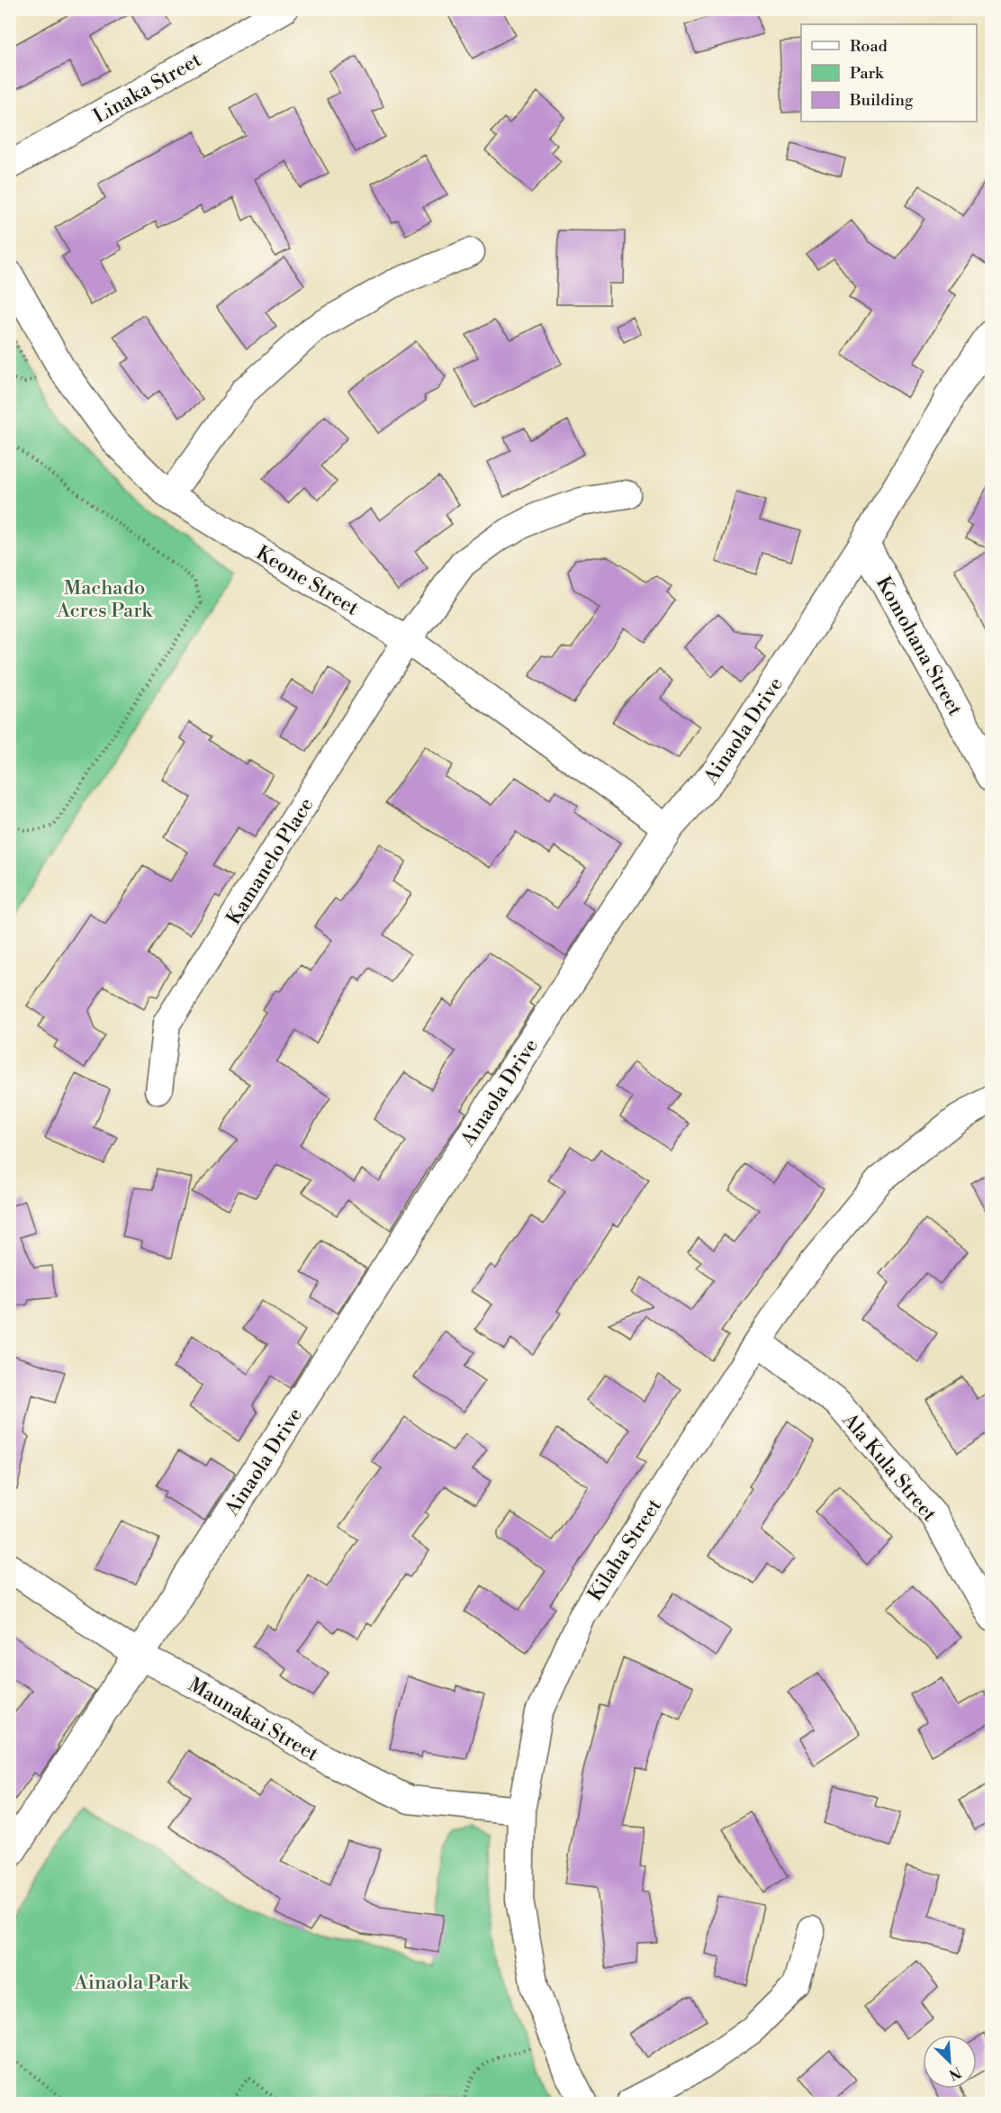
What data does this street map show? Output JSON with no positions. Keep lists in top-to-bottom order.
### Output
{
  "streets": {
    "street": [
      "Linaka Street",
      "Keone Street",
      "Komohana Street",
      "Ainaola Drive",
      "Kamanelo Place",
      "Ala Kula Street",
      "Kilaha Street",
      "Maunakai Street"
    ]
  },
  "crossings": [
    ["Keone Street", "Ainaola Drive"],
    ["Keone Street", "Kamanelo Place"],
    ["Komohana Street", "Ainaola Drive"],
    ["Ainaola Drive", "Maunakai Street"],
    ["Ala Kula Street", "Kilaha Street"],
    ["Kilaha Street", "Maunakai Street"]
  ],
  "parks": ["Machado Acres Park", "Ainaola Park"],
  "legend": ["Road", "Park", "Building"],
  "north": "bottom right"
}
